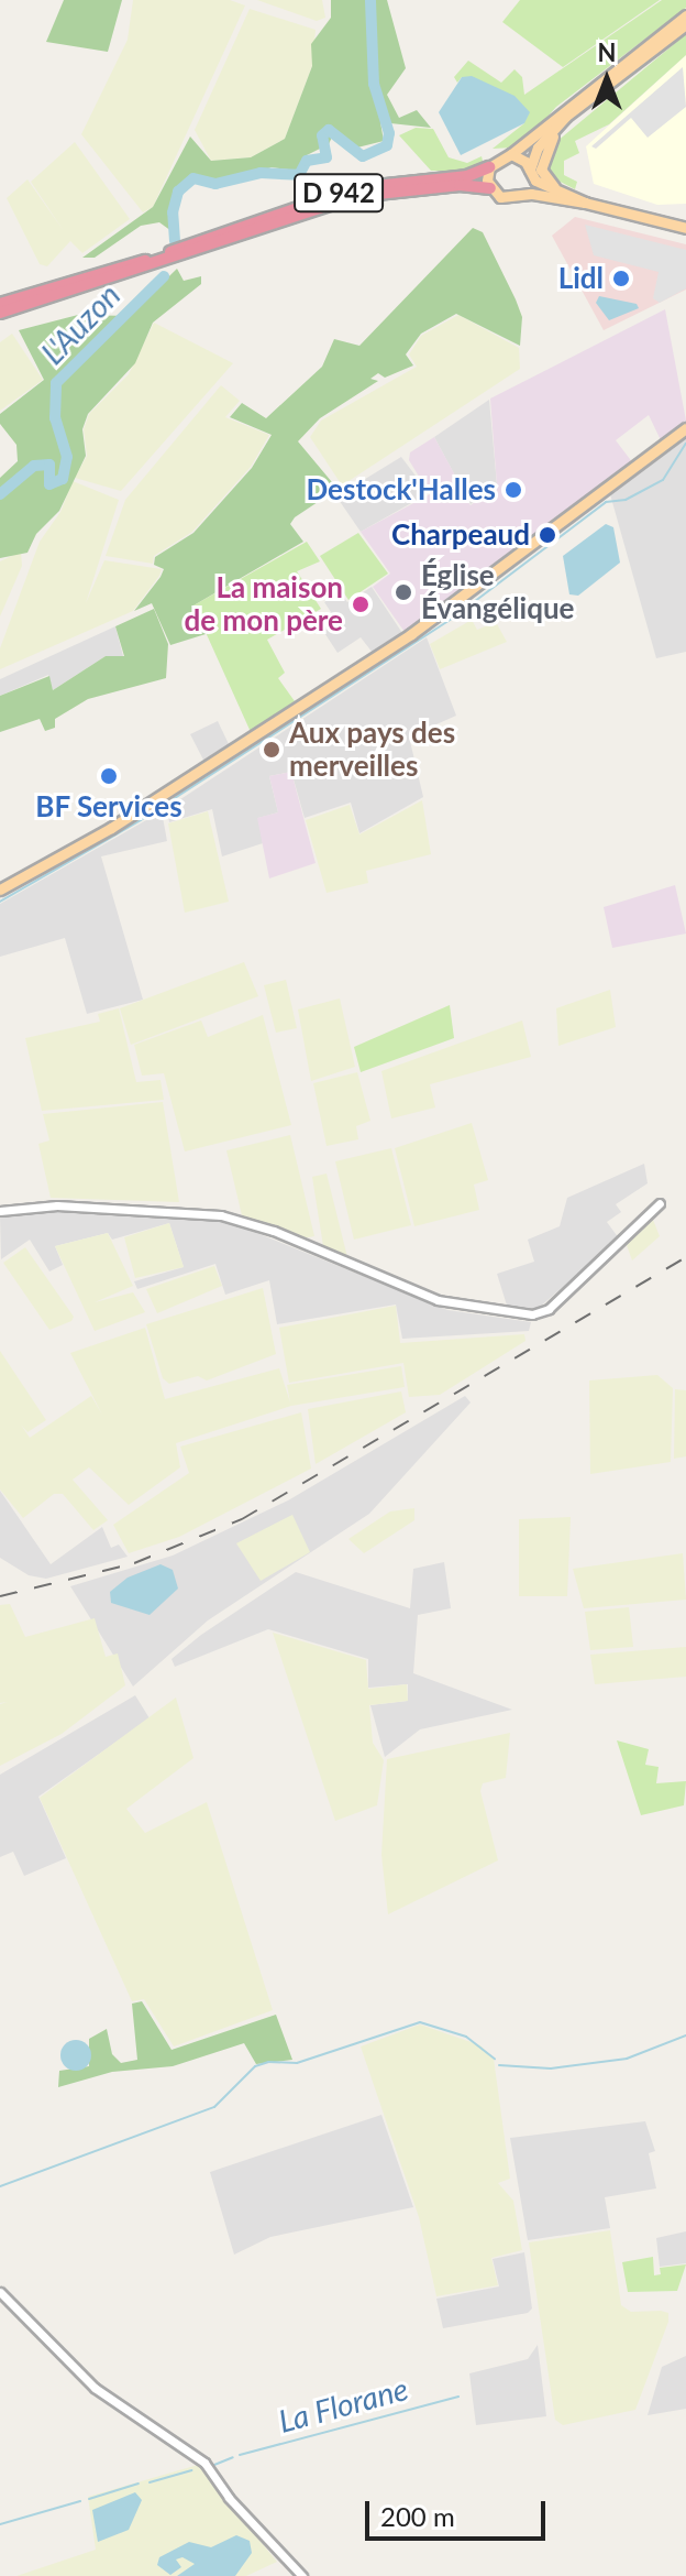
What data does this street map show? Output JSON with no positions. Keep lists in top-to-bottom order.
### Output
{
  "streets": {
    "highway": ["D 942"]
  },
  "water": ["L'Auzon", "La Florane"],
  "places": [
    "Lidl",
    "Destock'Halles",
    "Charpeaud",
    "Église Évangélique",
    "La maison de mon père",
    "Aux pays des merveilles",
    "BF Services"
  ],
  "scale_bar": "200 m",
  "north": "top"
}
